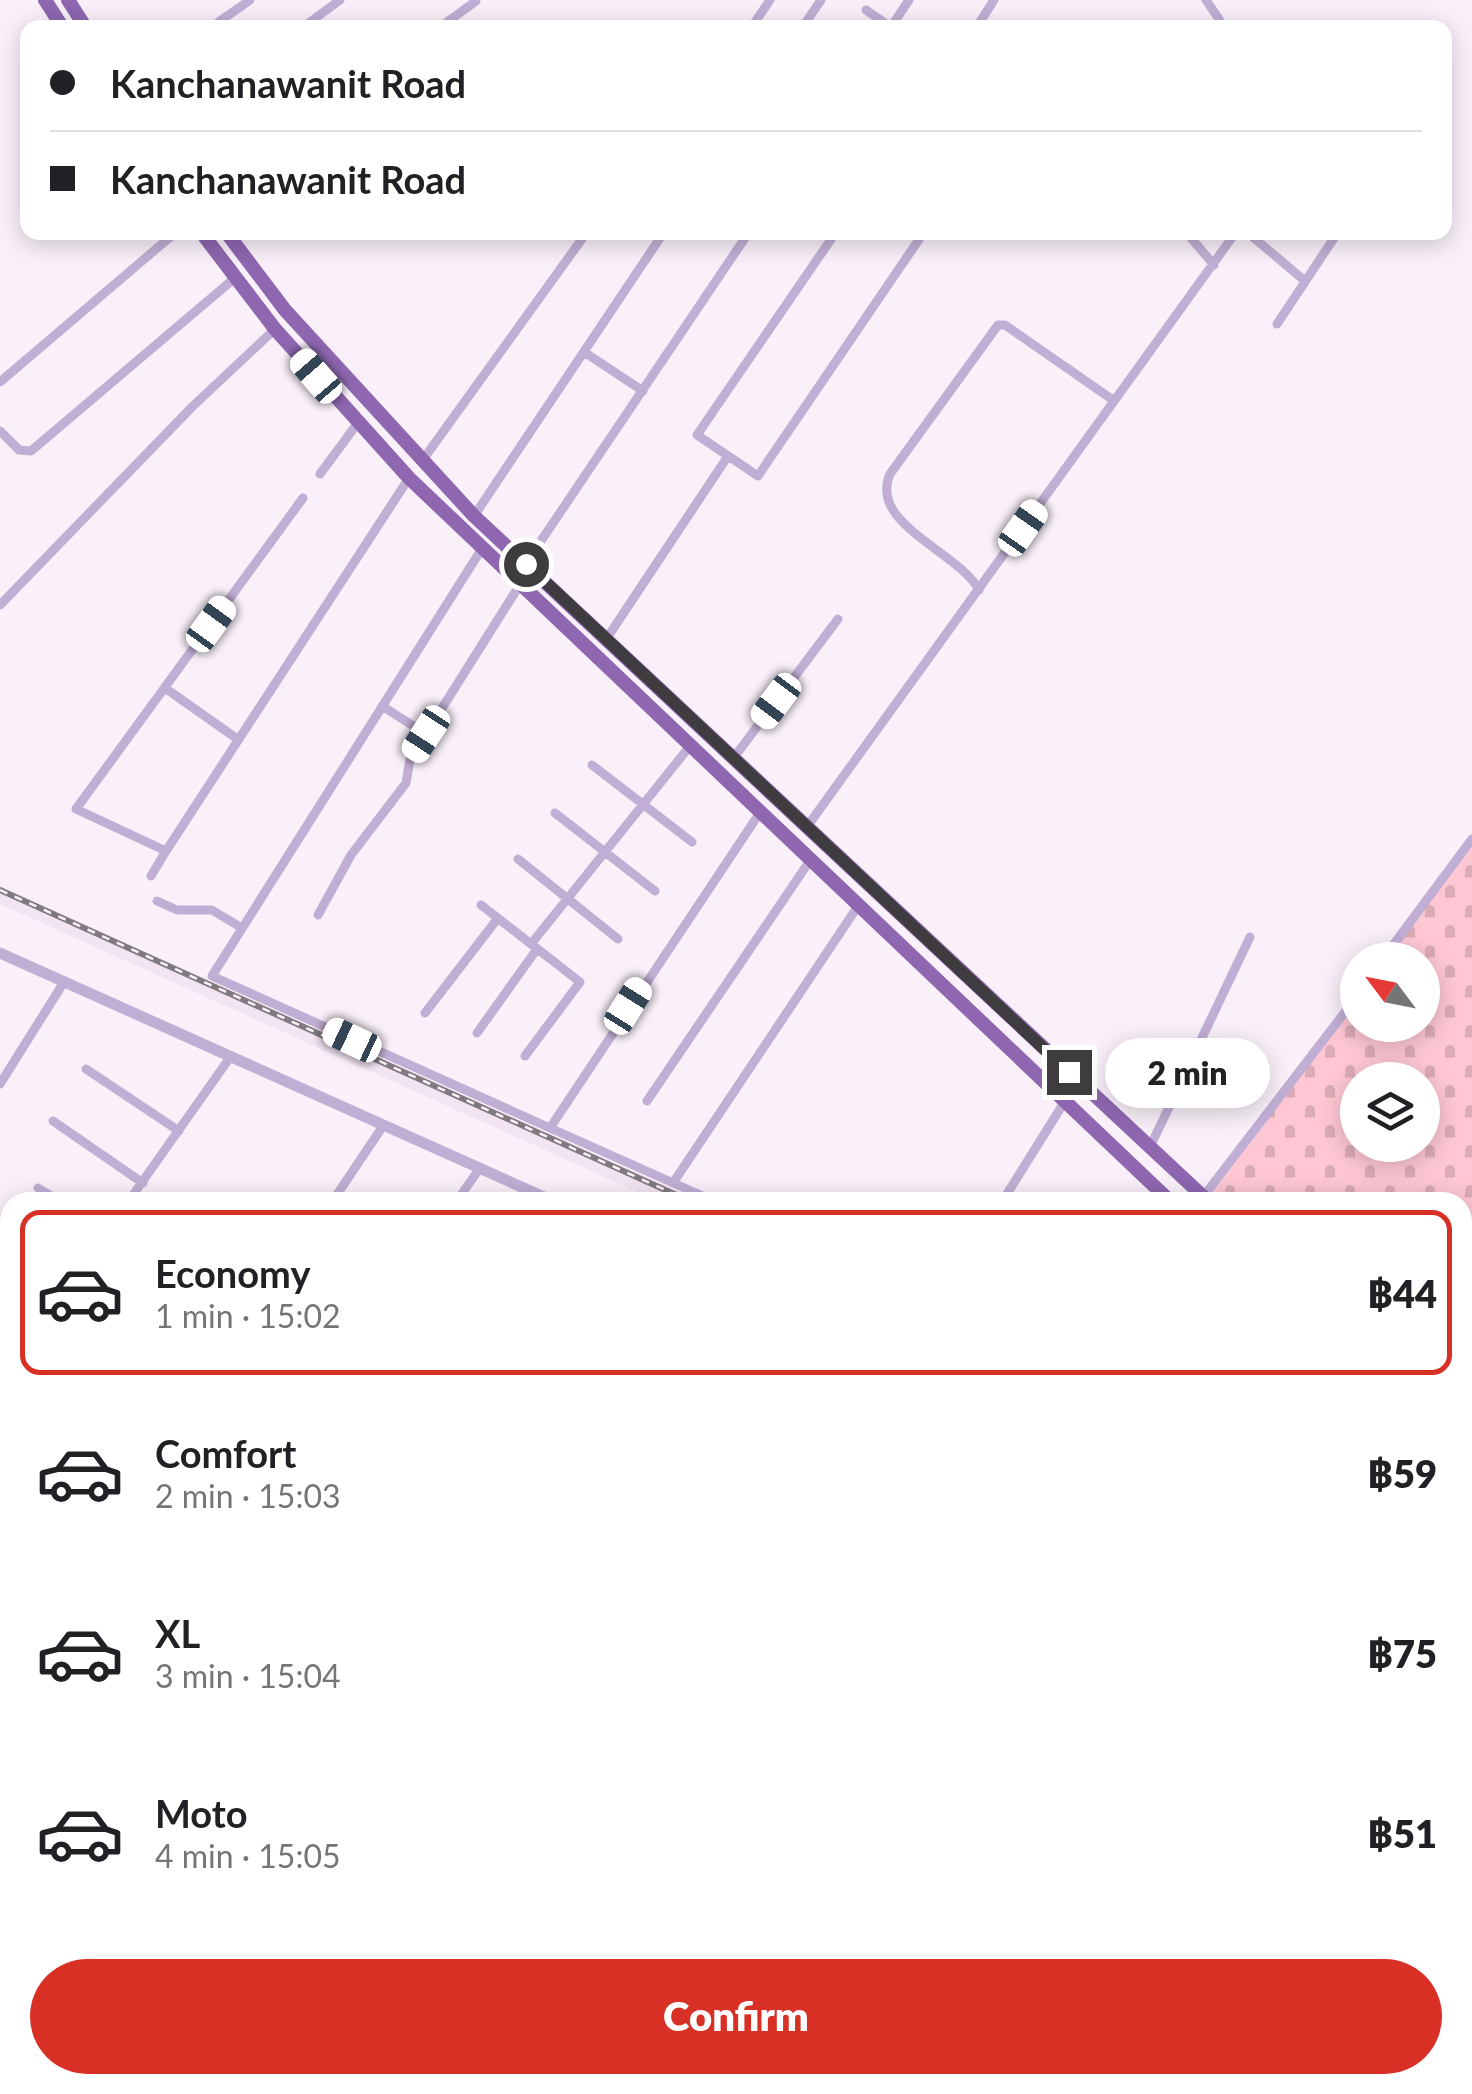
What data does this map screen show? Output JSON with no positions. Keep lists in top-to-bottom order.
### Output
{
  "north": "top left",
  "page": {
    "banner": ["Kanchanawanit Road", "Kanchanawanit Road"],
    "bubble": "2 min",
    "list": [
      {
        "name": "Economy",
        "note": "1 min · 15:02",
        "value": "฿44"
      },
      {
        "name": "Comfort",
        "note": "2 min · 15:03",
        "value": "฿59"
      },
      {
        "name": "XL",
        "note": "3 min · 15:04",
        "value": "฿75"
      },
      {
        "name": "Moto",
        "note": "4 min · 15:05",
        "value": "฿51"
      }
    ],
    "buttons": "Confirm"
  }
}
